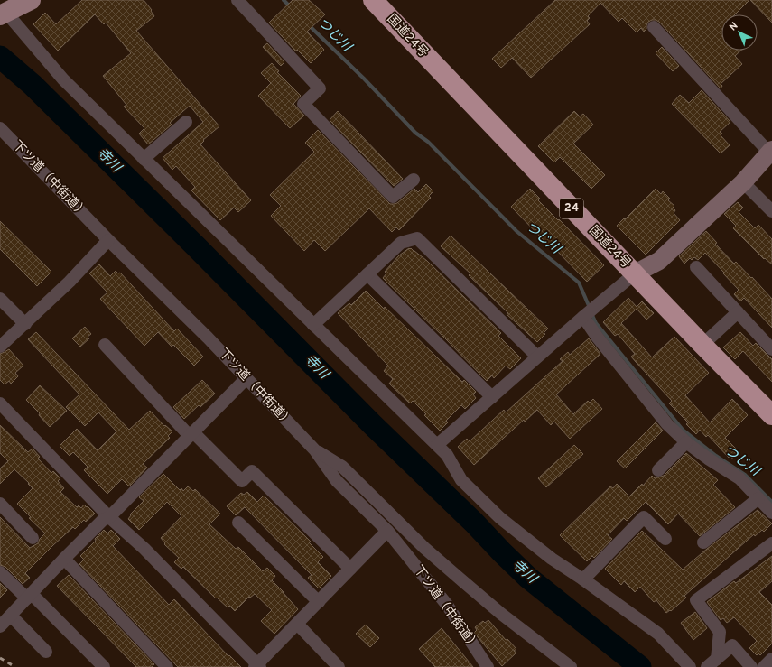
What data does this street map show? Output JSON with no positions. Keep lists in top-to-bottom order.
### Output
{
  "streets": {
    "highway": ["国道24号", "24"],
    "street": ["下ツ道（中街道）"]
  },
  "water": ["つじ川", "寺川"],
  "north": "top left"
}
